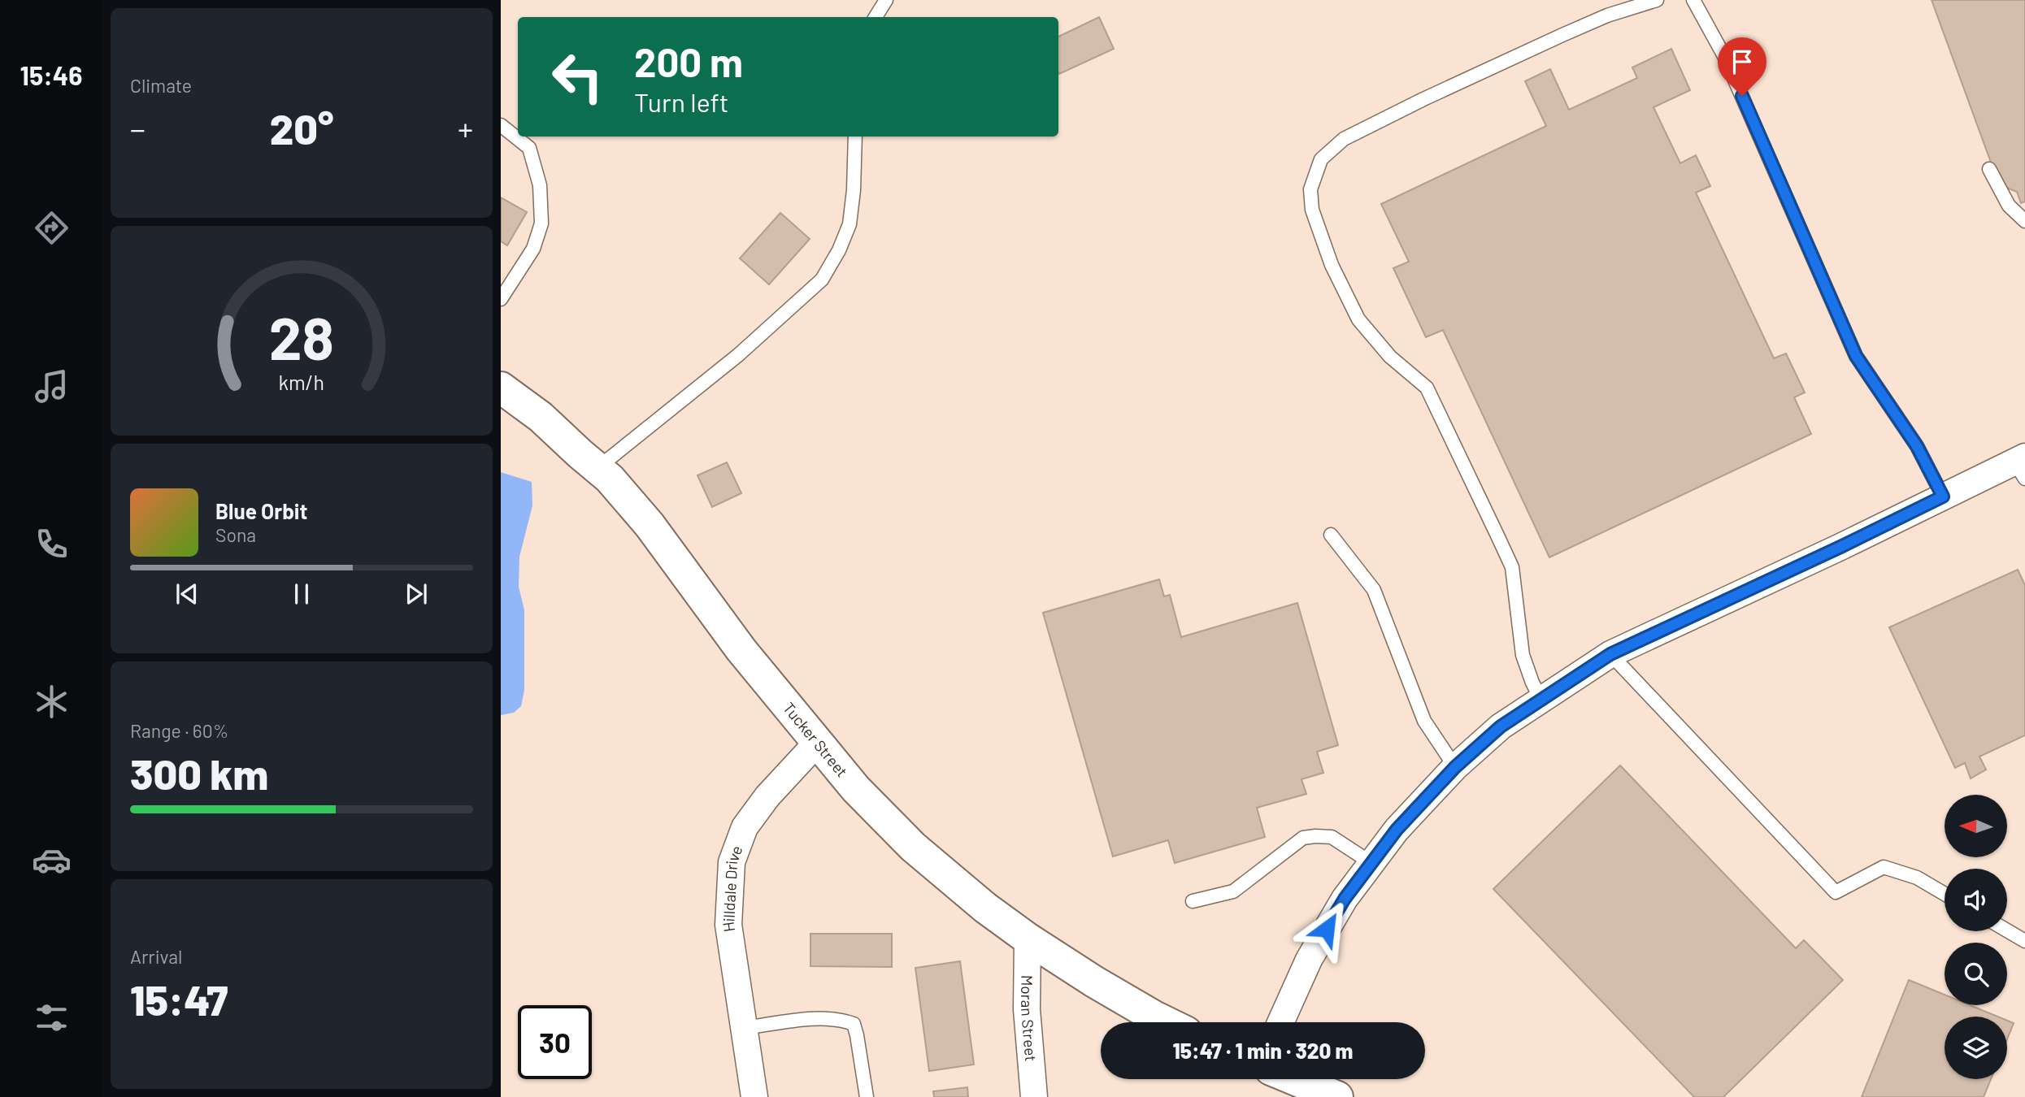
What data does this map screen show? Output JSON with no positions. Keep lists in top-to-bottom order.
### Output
{
  "streets": {
    "street": ["Tucker Street", "Hilldale Drive", "Moran Street"]
  },
  "crossings": [
    ["Tucker Street", "Hilldale Drive"],
    ["Tucker Street", "Moran Street"]
  ],
  "north": "left",
  "page": {
    "tabs": "15:46",
    "tile": [
      "Climate",
      ["Range · 60%", "300 km"],
      ["Arrival", "15:47"]
    ],
    "turn": ["200 m", "Turn left"],
    "heat": ["−", "20°", "+"],
    "song": ["Blue Orbit", "Sona"],
    "limit": "30",
    "trip": "15:47 · 1 min · 320 m",
    "gauge": ["28", "km/h"]
  }
}
